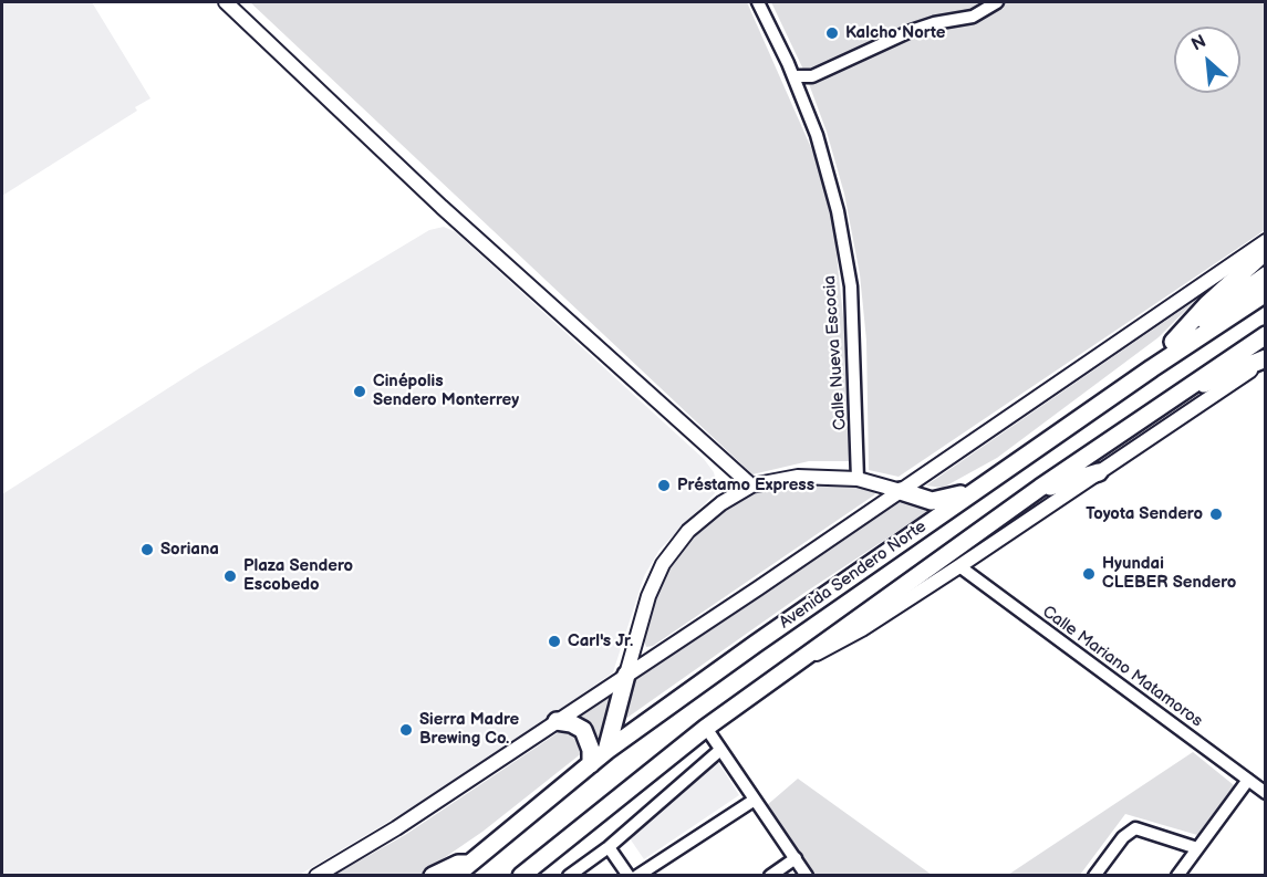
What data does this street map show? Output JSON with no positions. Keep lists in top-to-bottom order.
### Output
{
  "streets": {
    "main road": ["Avenida Sendero Norte"],
    "street": ["Calle Nueva Escocia", "Calle Mariano Matamoros"]
  },
  "places": [
    "Kalcho Norte",
    "Cinépolis Sendero Monterrey",
    "Préstamo Express",
    "Toyota Sendero",
    "Soriana",
    "Hyundai CLEBER Sendero",
    "Plaza Sendero Escobedo",
    "Carl's Jr.",
    "Sierra Madre Brewing Co."
  ],
  "north": "top left"
}
